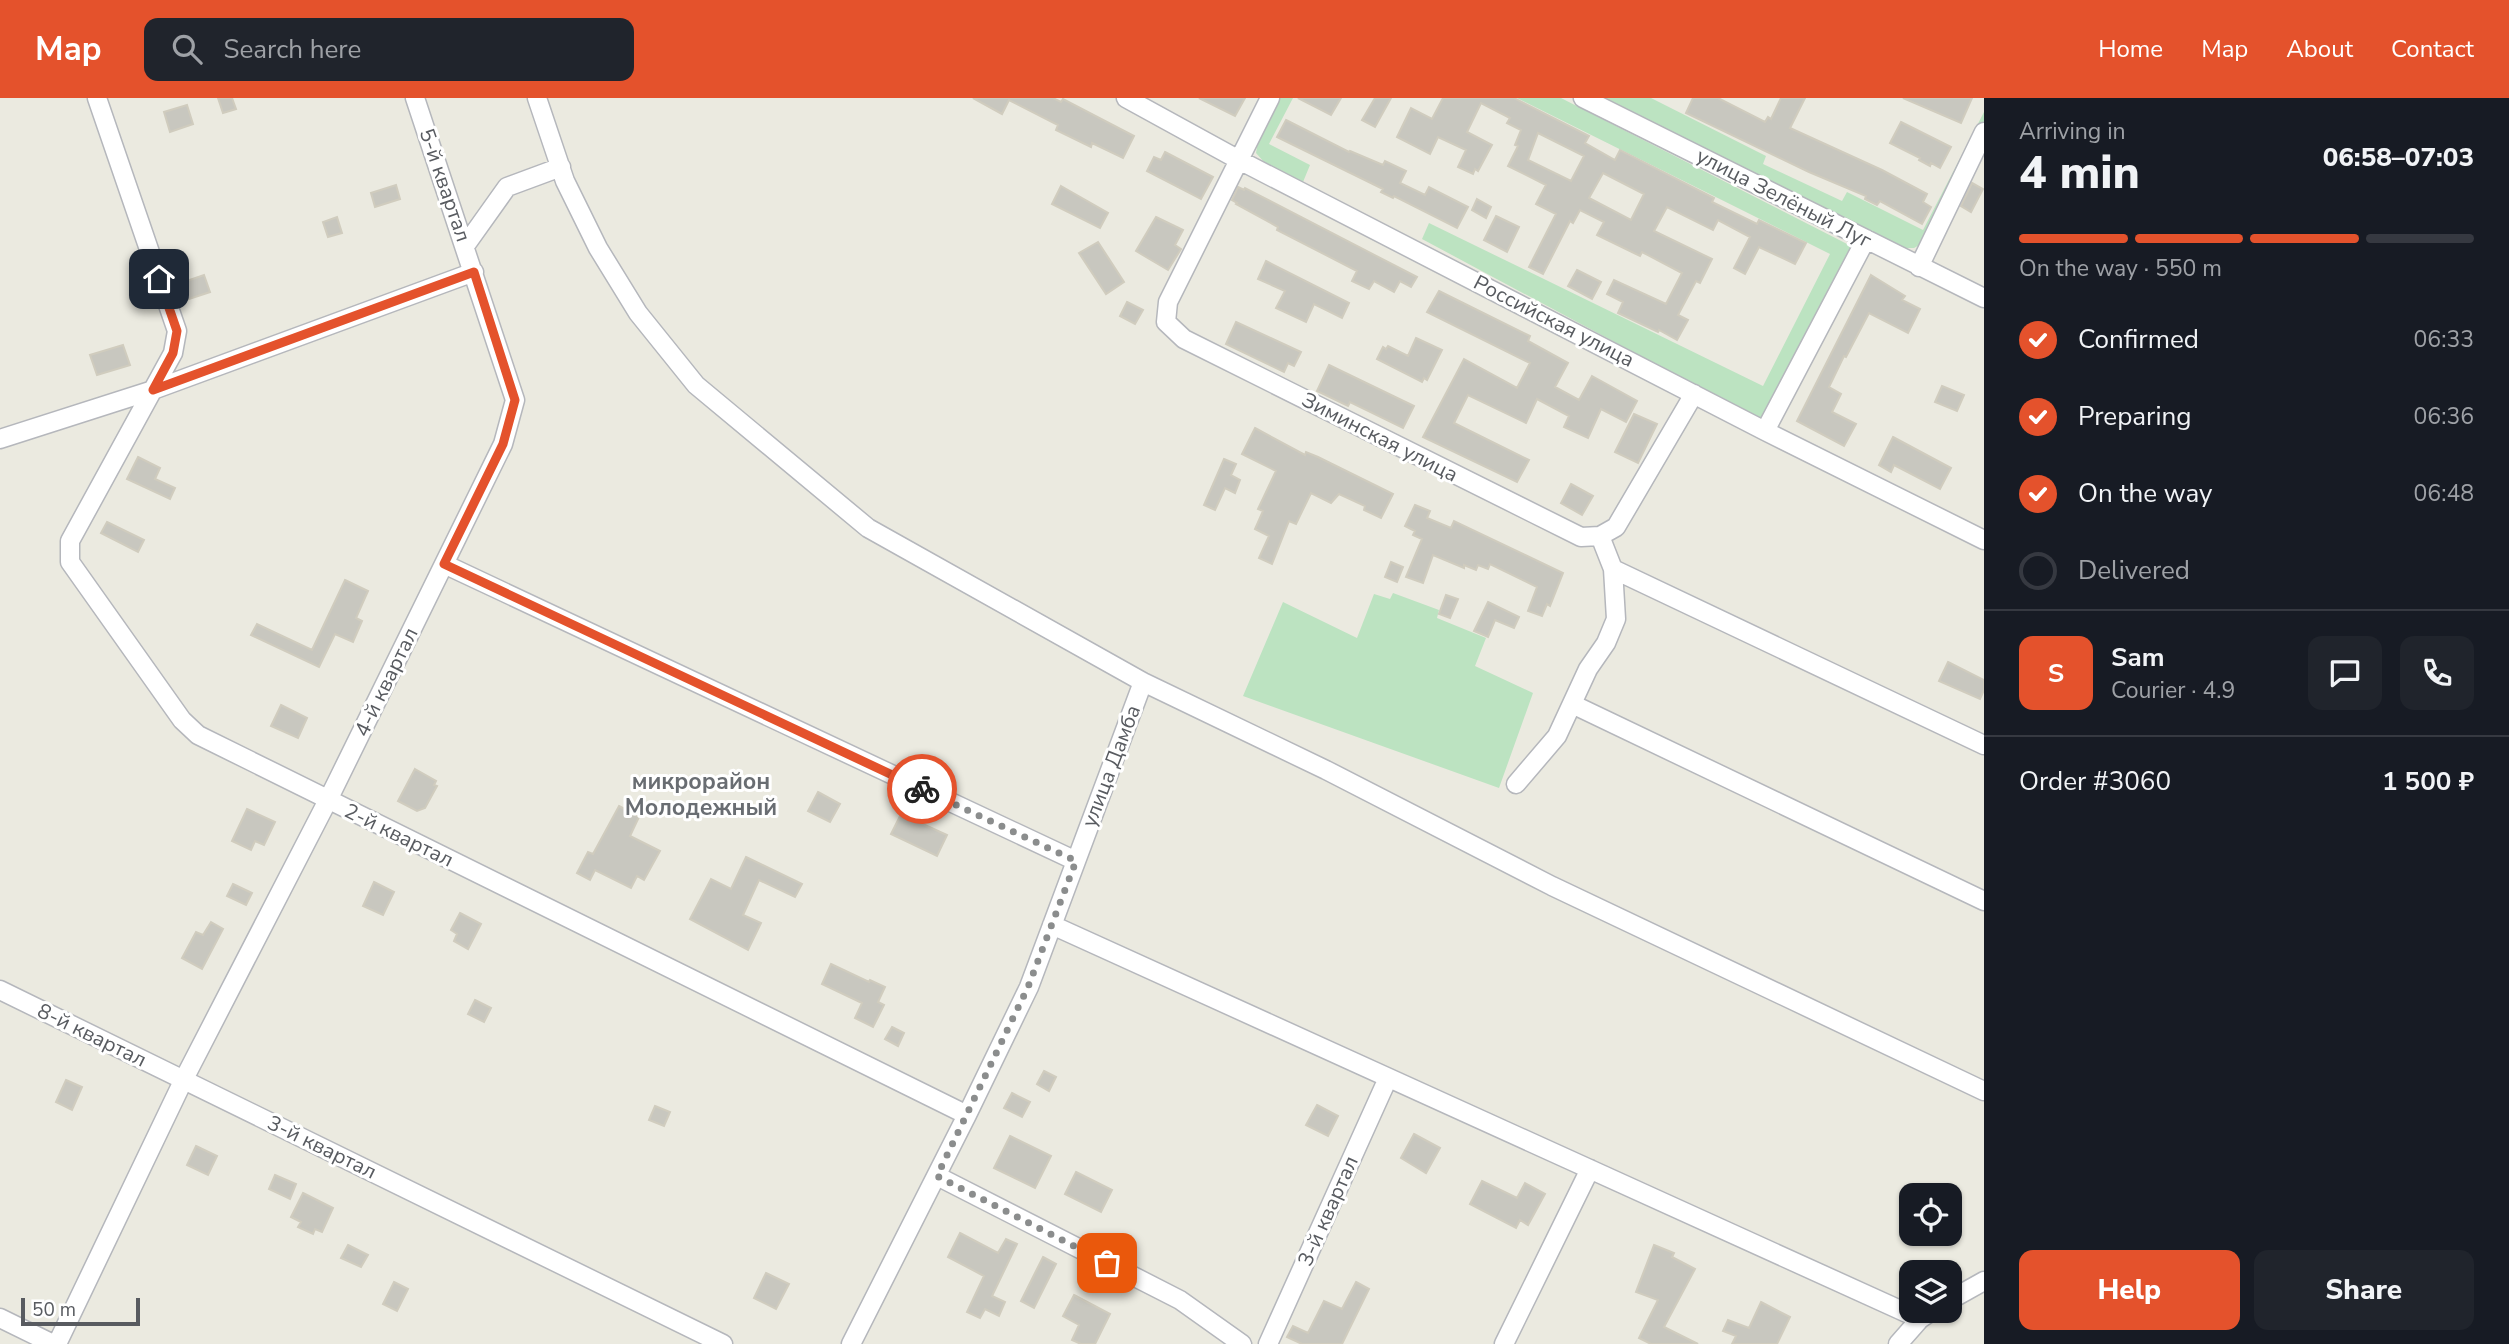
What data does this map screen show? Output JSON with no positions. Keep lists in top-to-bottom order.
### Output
{
  "streets": {
    "street": [
      "5-й квартал",
      "улица Зелёный Луг",
      "Российская улица",
      "Зиминская улица",
      "4-й квартал",
      "улица Дамба",
      "2-й квартал",
      "8-й квартал",
      "3-й квартал"
    ]
  },
  "crossings": [
    ["5-й квартал", "4-й квартал"],
    ["Российская улица", "Зиминская улица"],
    ["4-й квартал", "2-й квартал"],
    ["4-й квартал", "8-й квартал"],
    ["4-й квартал", "3-й квартал"],
    ["улица Дамба", "2-й квартал"],
    ["8-й квартал", "3-й квартал"]
  ],
  "districts": ["микрорайон Молодежный"],
  "scale_bar": "50 m",
  "page": {
    "header": "Map",
    "search": "Search here",
    "nav": [
      "Home",
      "Map",
      "About",
      "Contact"
    ],
    "heading": ["4 min", "Arriving in", "06:58–07:03"],
    "panel": [
      "Sam",
      "Courier · 4.9",
      "Order #3060",
      "1 500 ₽"
    ],
    "bar": "On the way · 550 m",
    "list": [
      ["Confirmed", "06:33"],
      ["Preparing", "06:36"],
      ["On the way", "06:48"],
      "Delivered"
    ],
    "round": "S",
    "buttons": ["Help", "Share"],
    "scale": "50 m"
  }
}
